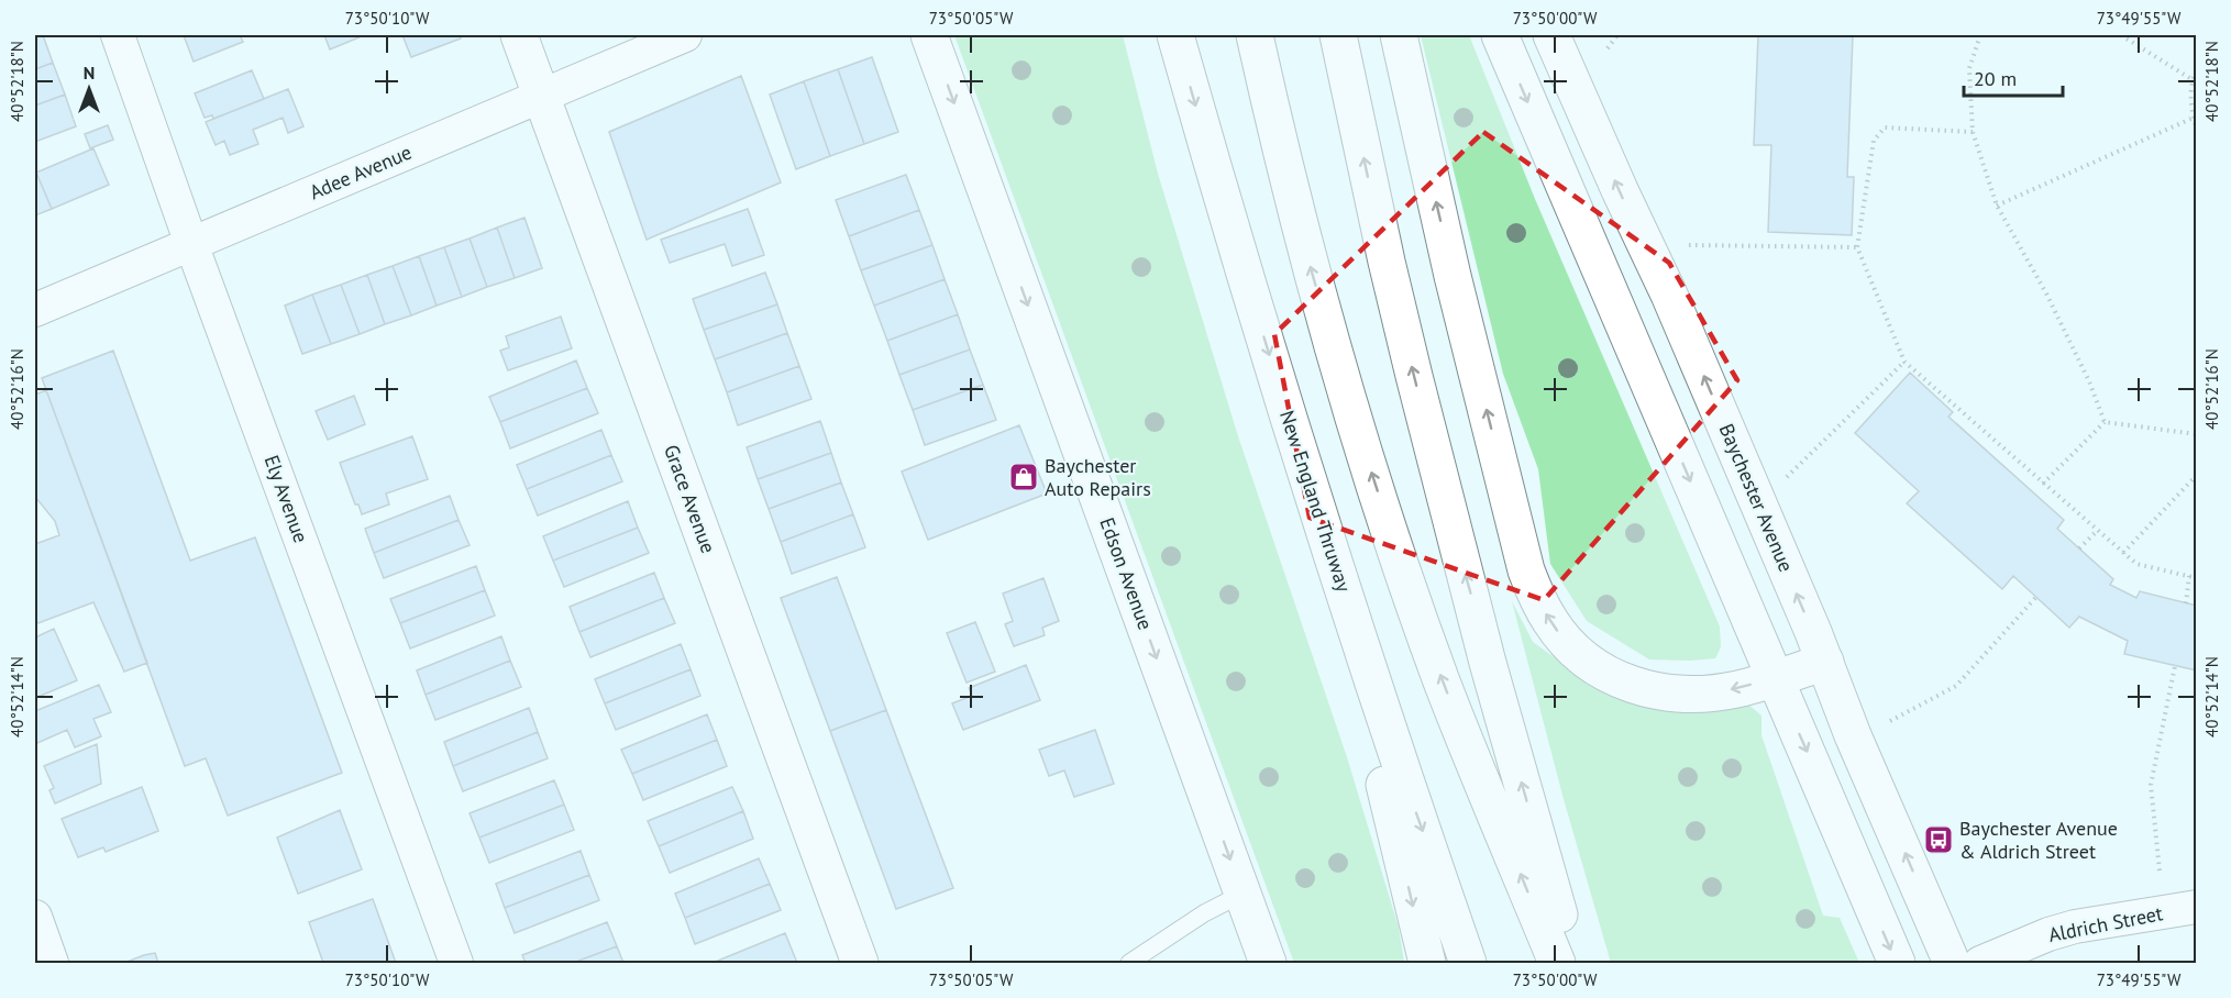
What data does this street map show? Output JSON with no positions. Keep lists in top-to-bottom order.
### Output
{
  "streets": {
    "main road": [
      "Baychester Avenue",
      "Grace Avenue",
      "New England Thruway",
      "Edson Avenue"
    ],
    "street": ["Adee Avenue", "Ely Avenue", "Aldrich Street"]
  },
  "crossings": [
    ["Adee Avenue", "Ely Avenue"],
    ["Adee Avenue", "Grace Avenue"]
  ],
  "places": {
    "shop": ["Baychester Auto Repairs"],
    "bus stop": ["Baychester Avenue & Aldrich Street"]
  },
  "scale_bar": "20 m",
  "north": "top",
  "coordinates": [
    "73°50'10\"W",
    "73°50'05\"W",
    "73°50'00\"W",
    "73°49'55\"W",
    "40°52'18\"N",
    "40°52'16\"N",
    "40°52'14\"N"
  ]
}
